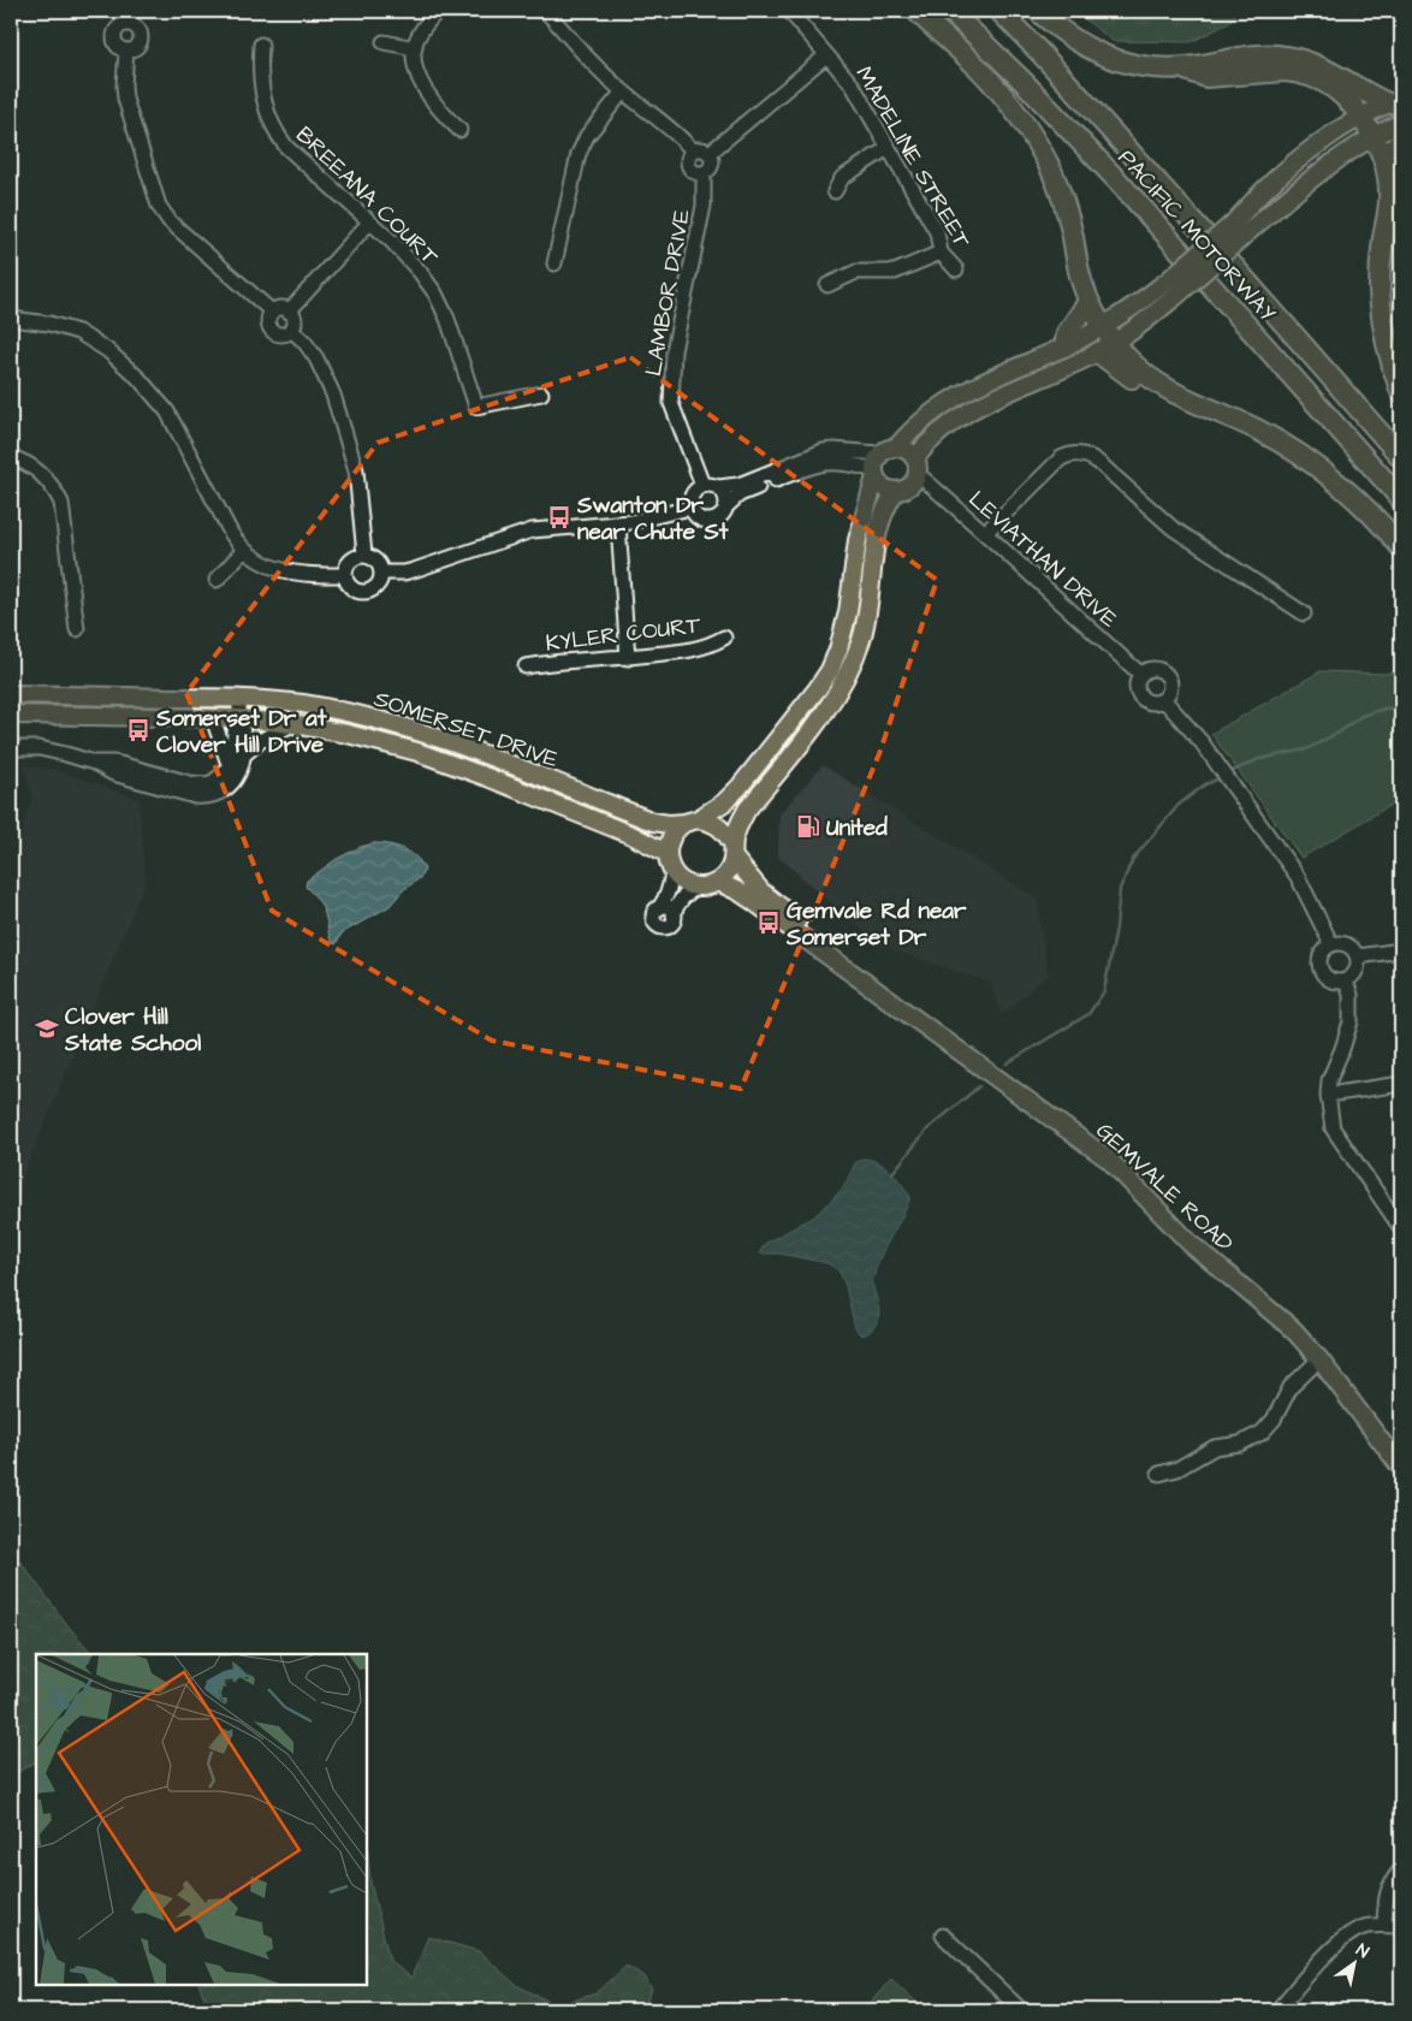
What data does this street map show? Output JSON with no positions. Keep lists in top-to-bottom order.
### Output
{
  "streets": {
    "highway": ["PACIFIC MOTORWAY"],
    "main road": ["SOMERSET DRIVE", "GEMVALE ROAD"],
    "street": [
      "MADELINE STREET",
      "BREEANA COURT",
      "LAMBOR DRIVE",
      "LEVIATHAN DRIVE",
      "KYLER COURT"
    ]
  },
  "crossings": [
    ["SOMERSET DRIVE", "GEMVALE ROAD"]
  ],
  "places": {
    "bus stop": ["Swanton Dr near Chute St", "Somerset Dr at Clover Hill Drive", "Gemvale Rd near Somerset Dr"],
    "fuel station": ["United"],
    "school or university": ["Clover Hill State School"]
  },
  "north": "top right"
}
